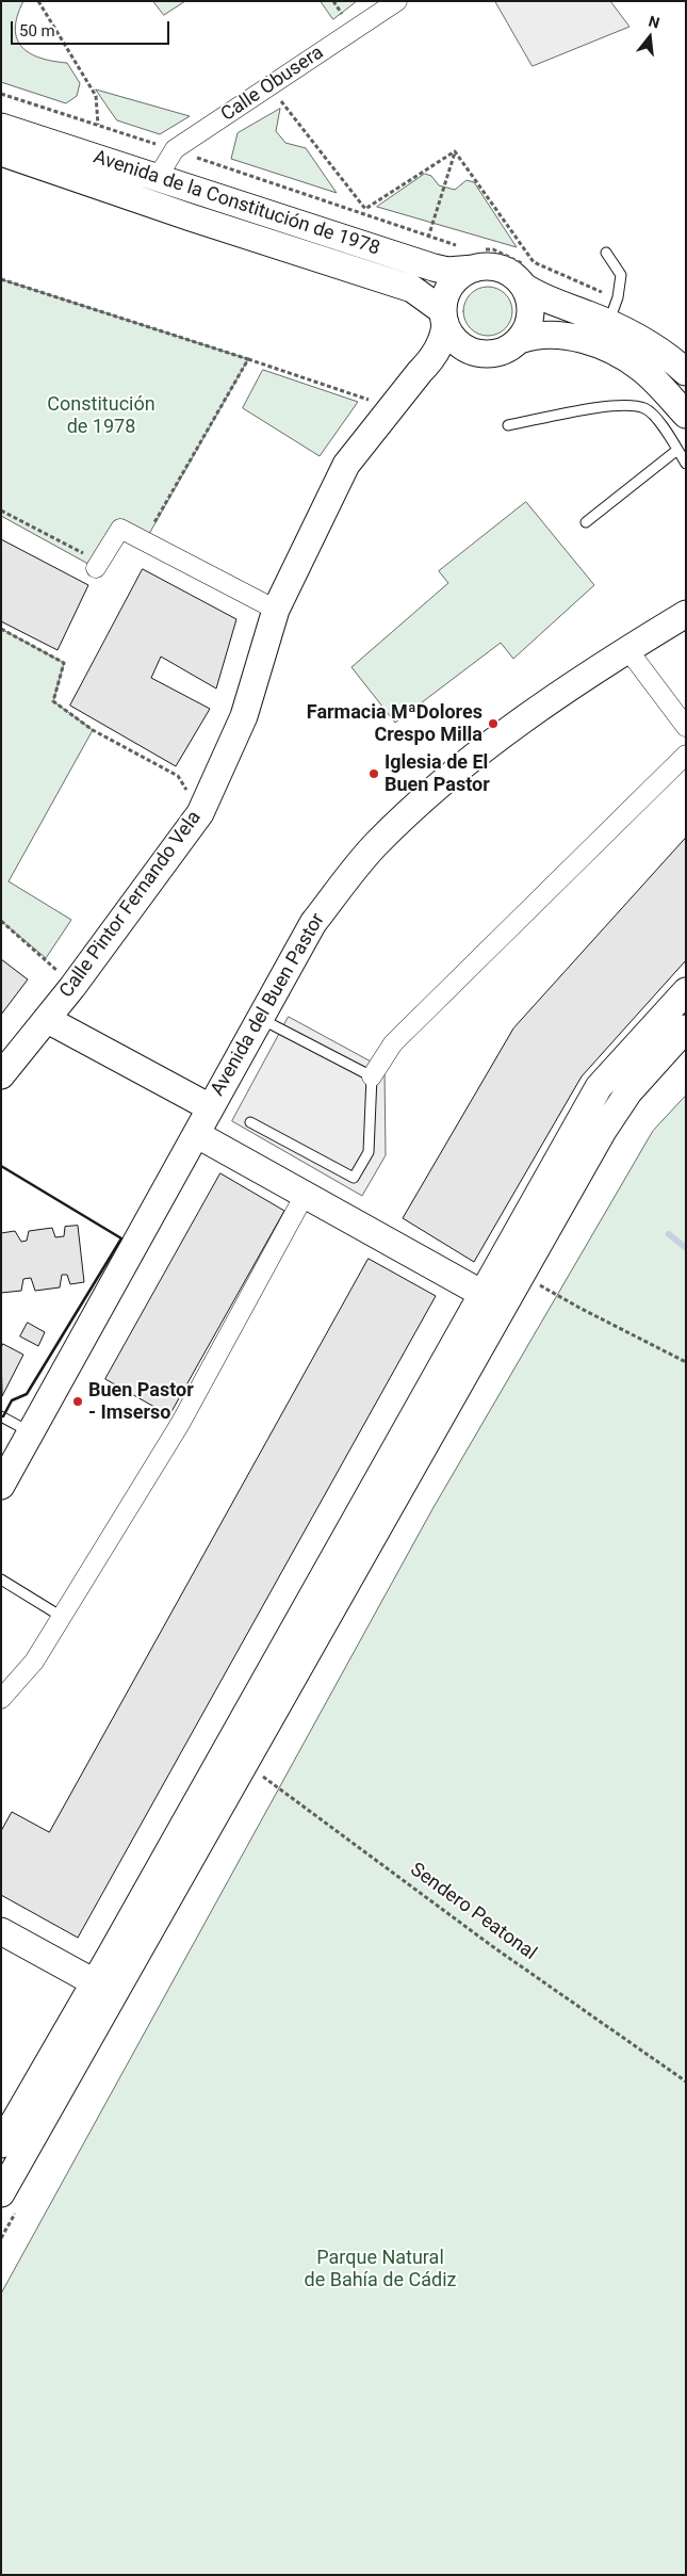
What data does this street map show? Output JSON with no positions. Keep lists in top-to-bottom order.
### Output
{
  "streets": {
    "street": [
      "Calle Obusera",
      "Avenida de la Constitución de 1978",
      "Calle Pintor Fernando Vela",
      "Avenida del Buen Pastor"
    ],
    "path": ["Sendero Peatonal"]
  },
  "crossings": [
    ["Calle Obusera", "Avenida de la Constitución de 1978"],
    ["Avenida de la Constitución de 1978", "Calle Pintor Fernando Vela"]
  ],
  "parks": ["Constitución de 1978", "Parque Natural de Bahía de Cádiz"],
  "places": ["Farmacia MªDolores Crespo Milla", "Iglesia de El Buen Pastor", "Buen Pastor - Imserso"],
  "scale_bar": "50 m",
  "north": "top"
}
